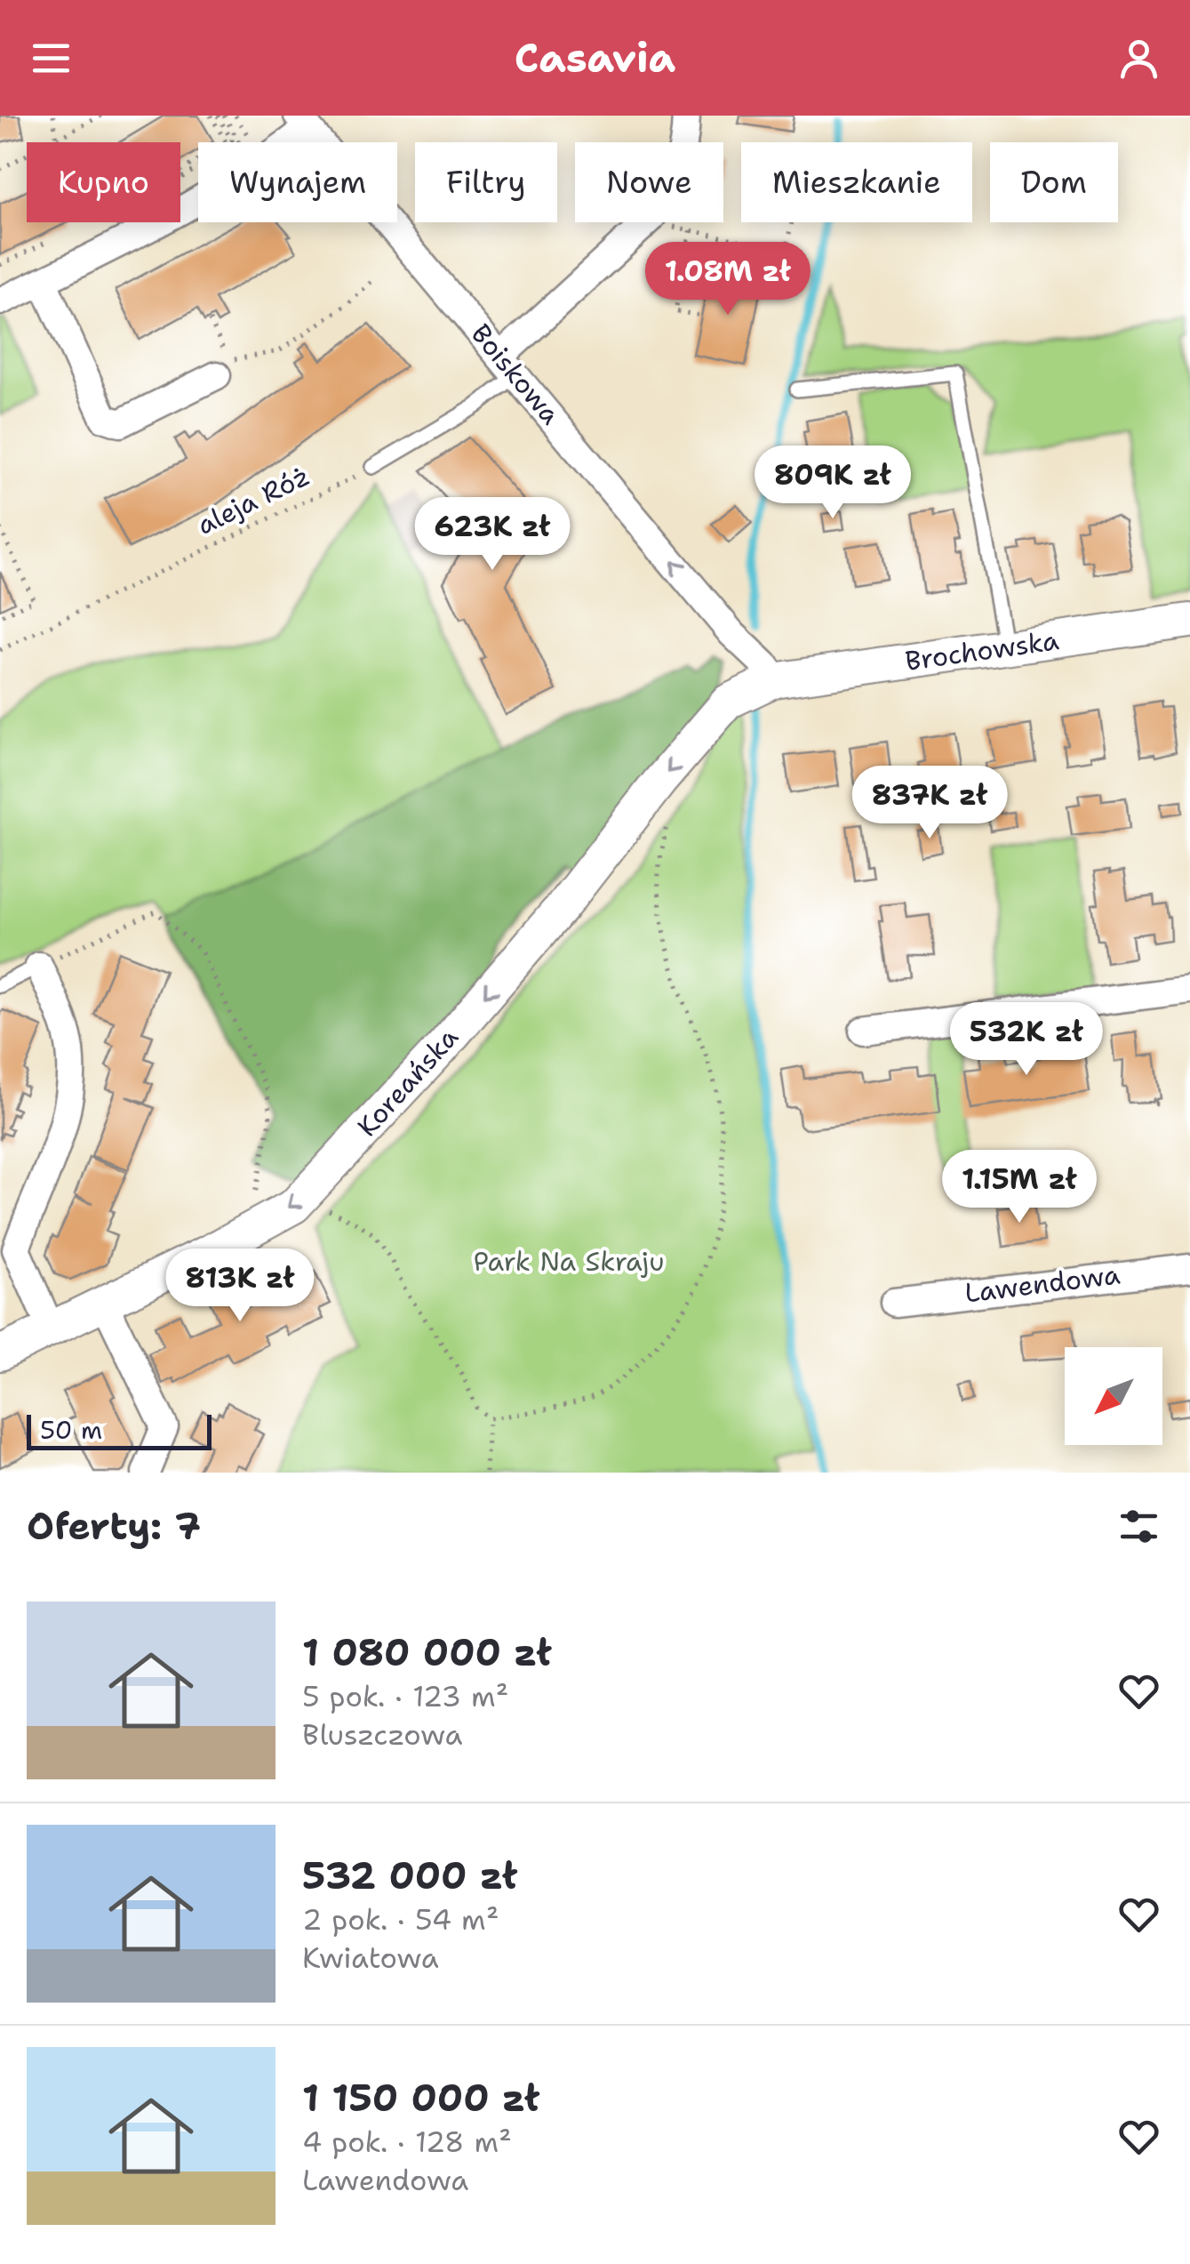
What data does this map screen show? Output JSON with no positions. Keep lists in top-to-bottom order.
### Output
{
  "streets": {
    "street": [
      "Boiskowa",
      "Brochowska",
      "Koreańska",
      "Lawendowa"
    ],
    "path": ["aleja Róż"]
  },
  "crossings": [
    ["Boiskowa", "Brochowska"],
    ["Brochowska", "Koreańska"]
  ],
  "one_way": ["Boiskowa", "Koreańska"],
  "parks": ["Park Na Skraju"],
  "scale_bar": "50 m",
  "north": "bottom left",
  "page": {
    "header": "Casavia",
    "chip": [
      "Kupno",
      "Wynajem",
      "Filtry",
      "Nowe",
      "Mieszkanie",
      "Dom"
    ],
    "price": [
      "1.08M zł",
      "809K zł",
      "623K zł",
      "837K zł",
      "532K zł",
      "1.15M zł",
      "813K zł"
    ],
    "scale": "50 m",
    "heading": "Oferty: 7",
    "list": [
      {
        "name": "1 080 000 zł",
        "note": "5 pok. · 123 m² · Bluszczowa"
      },
      {
        "name": "532 000 zł",
        "note": "2 pok. · 54 m² · Kwiatowa"
      },
      {
        "name": "1 150 000 zł",
        "note": "4 pok. · 128 m² · Lawendowa"
      }
    ]
  }
}
